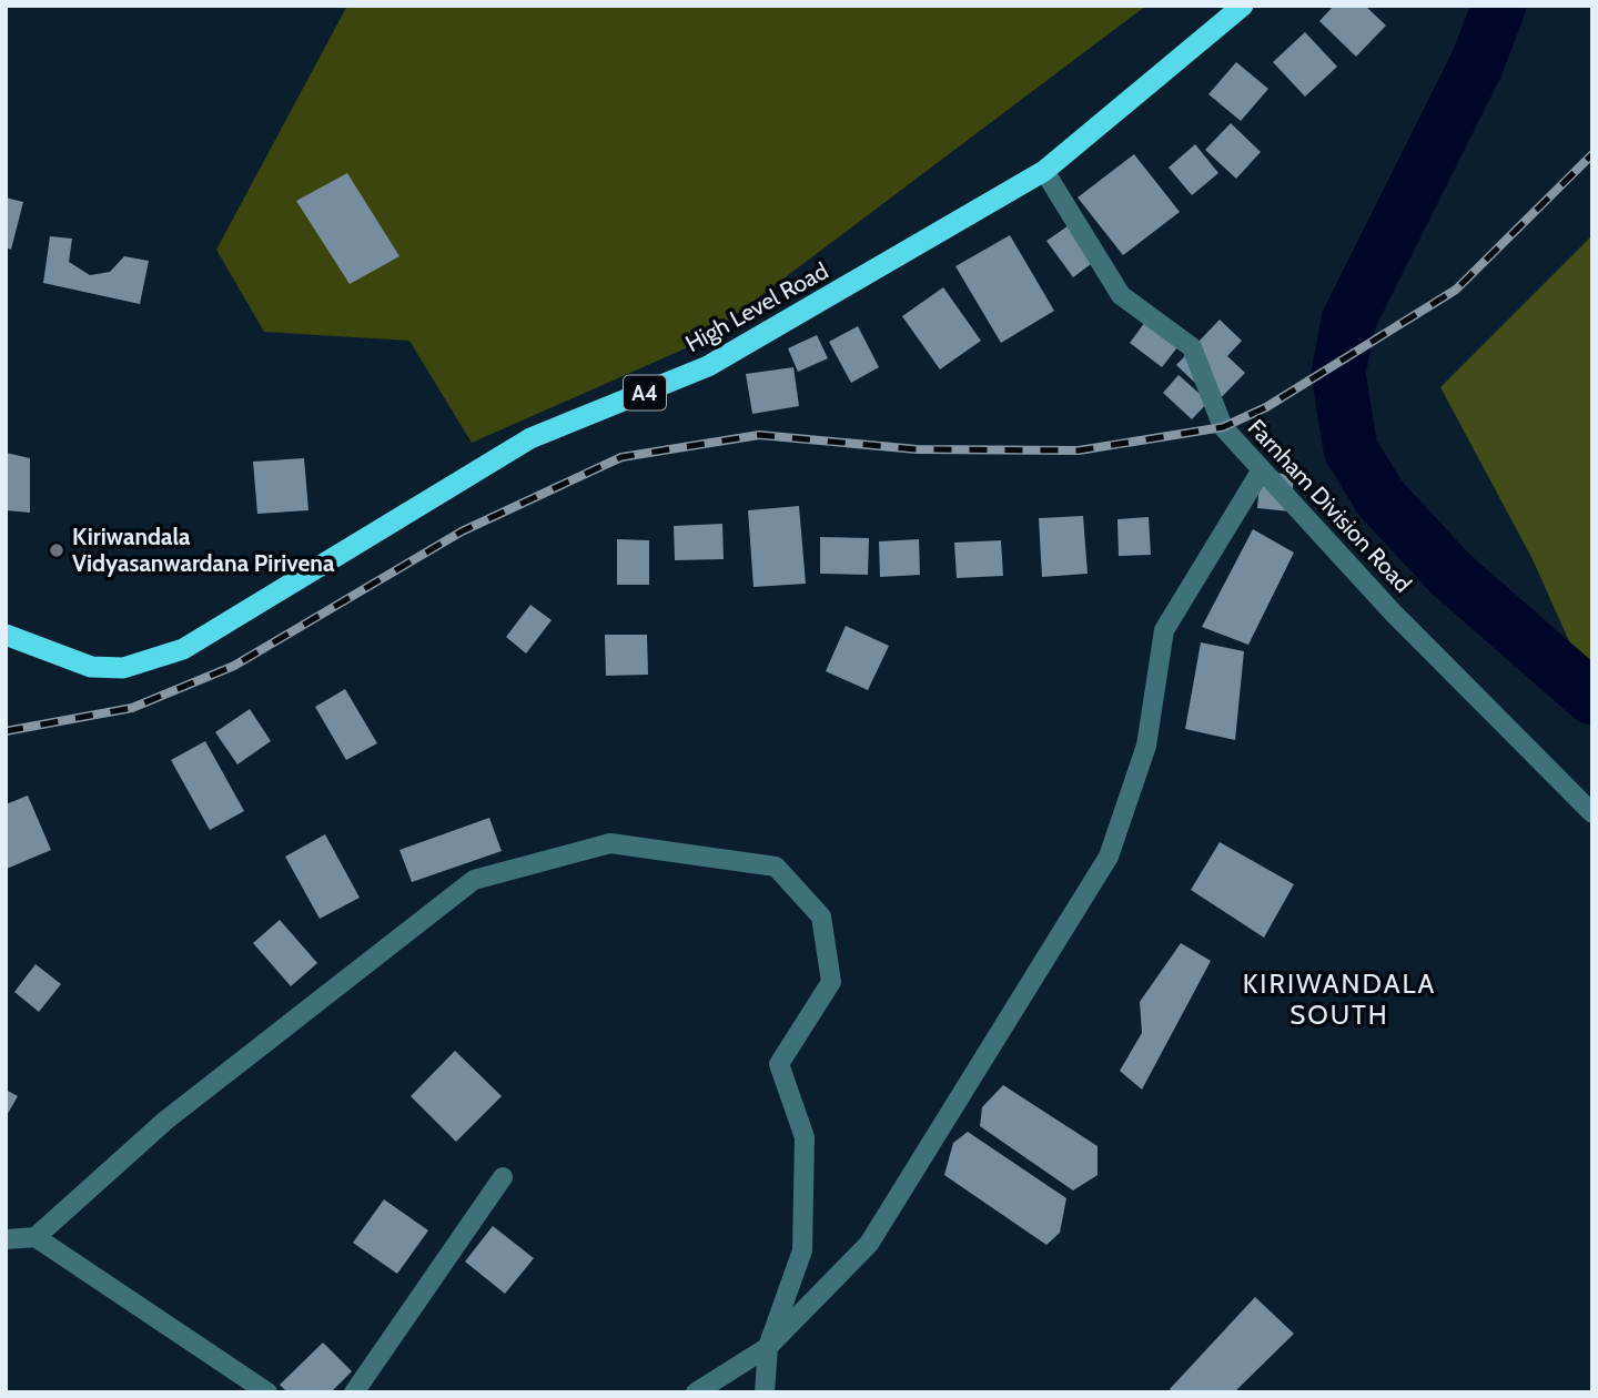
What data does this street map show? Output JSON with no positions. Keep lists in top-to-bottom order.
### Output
{
  "streets": {
    "highway": ["High Level Road", "A4"],
    "street": ["Farnham Division Road"]
  },
  "crossings": [
    ["High Level Road", "Farnham Division Road"]
  ],
  "districts": ["KIRIWANDALA SOUTH"],
  "places": ["Kiriwandala Vidyasanwardana Pirivena"]
}
